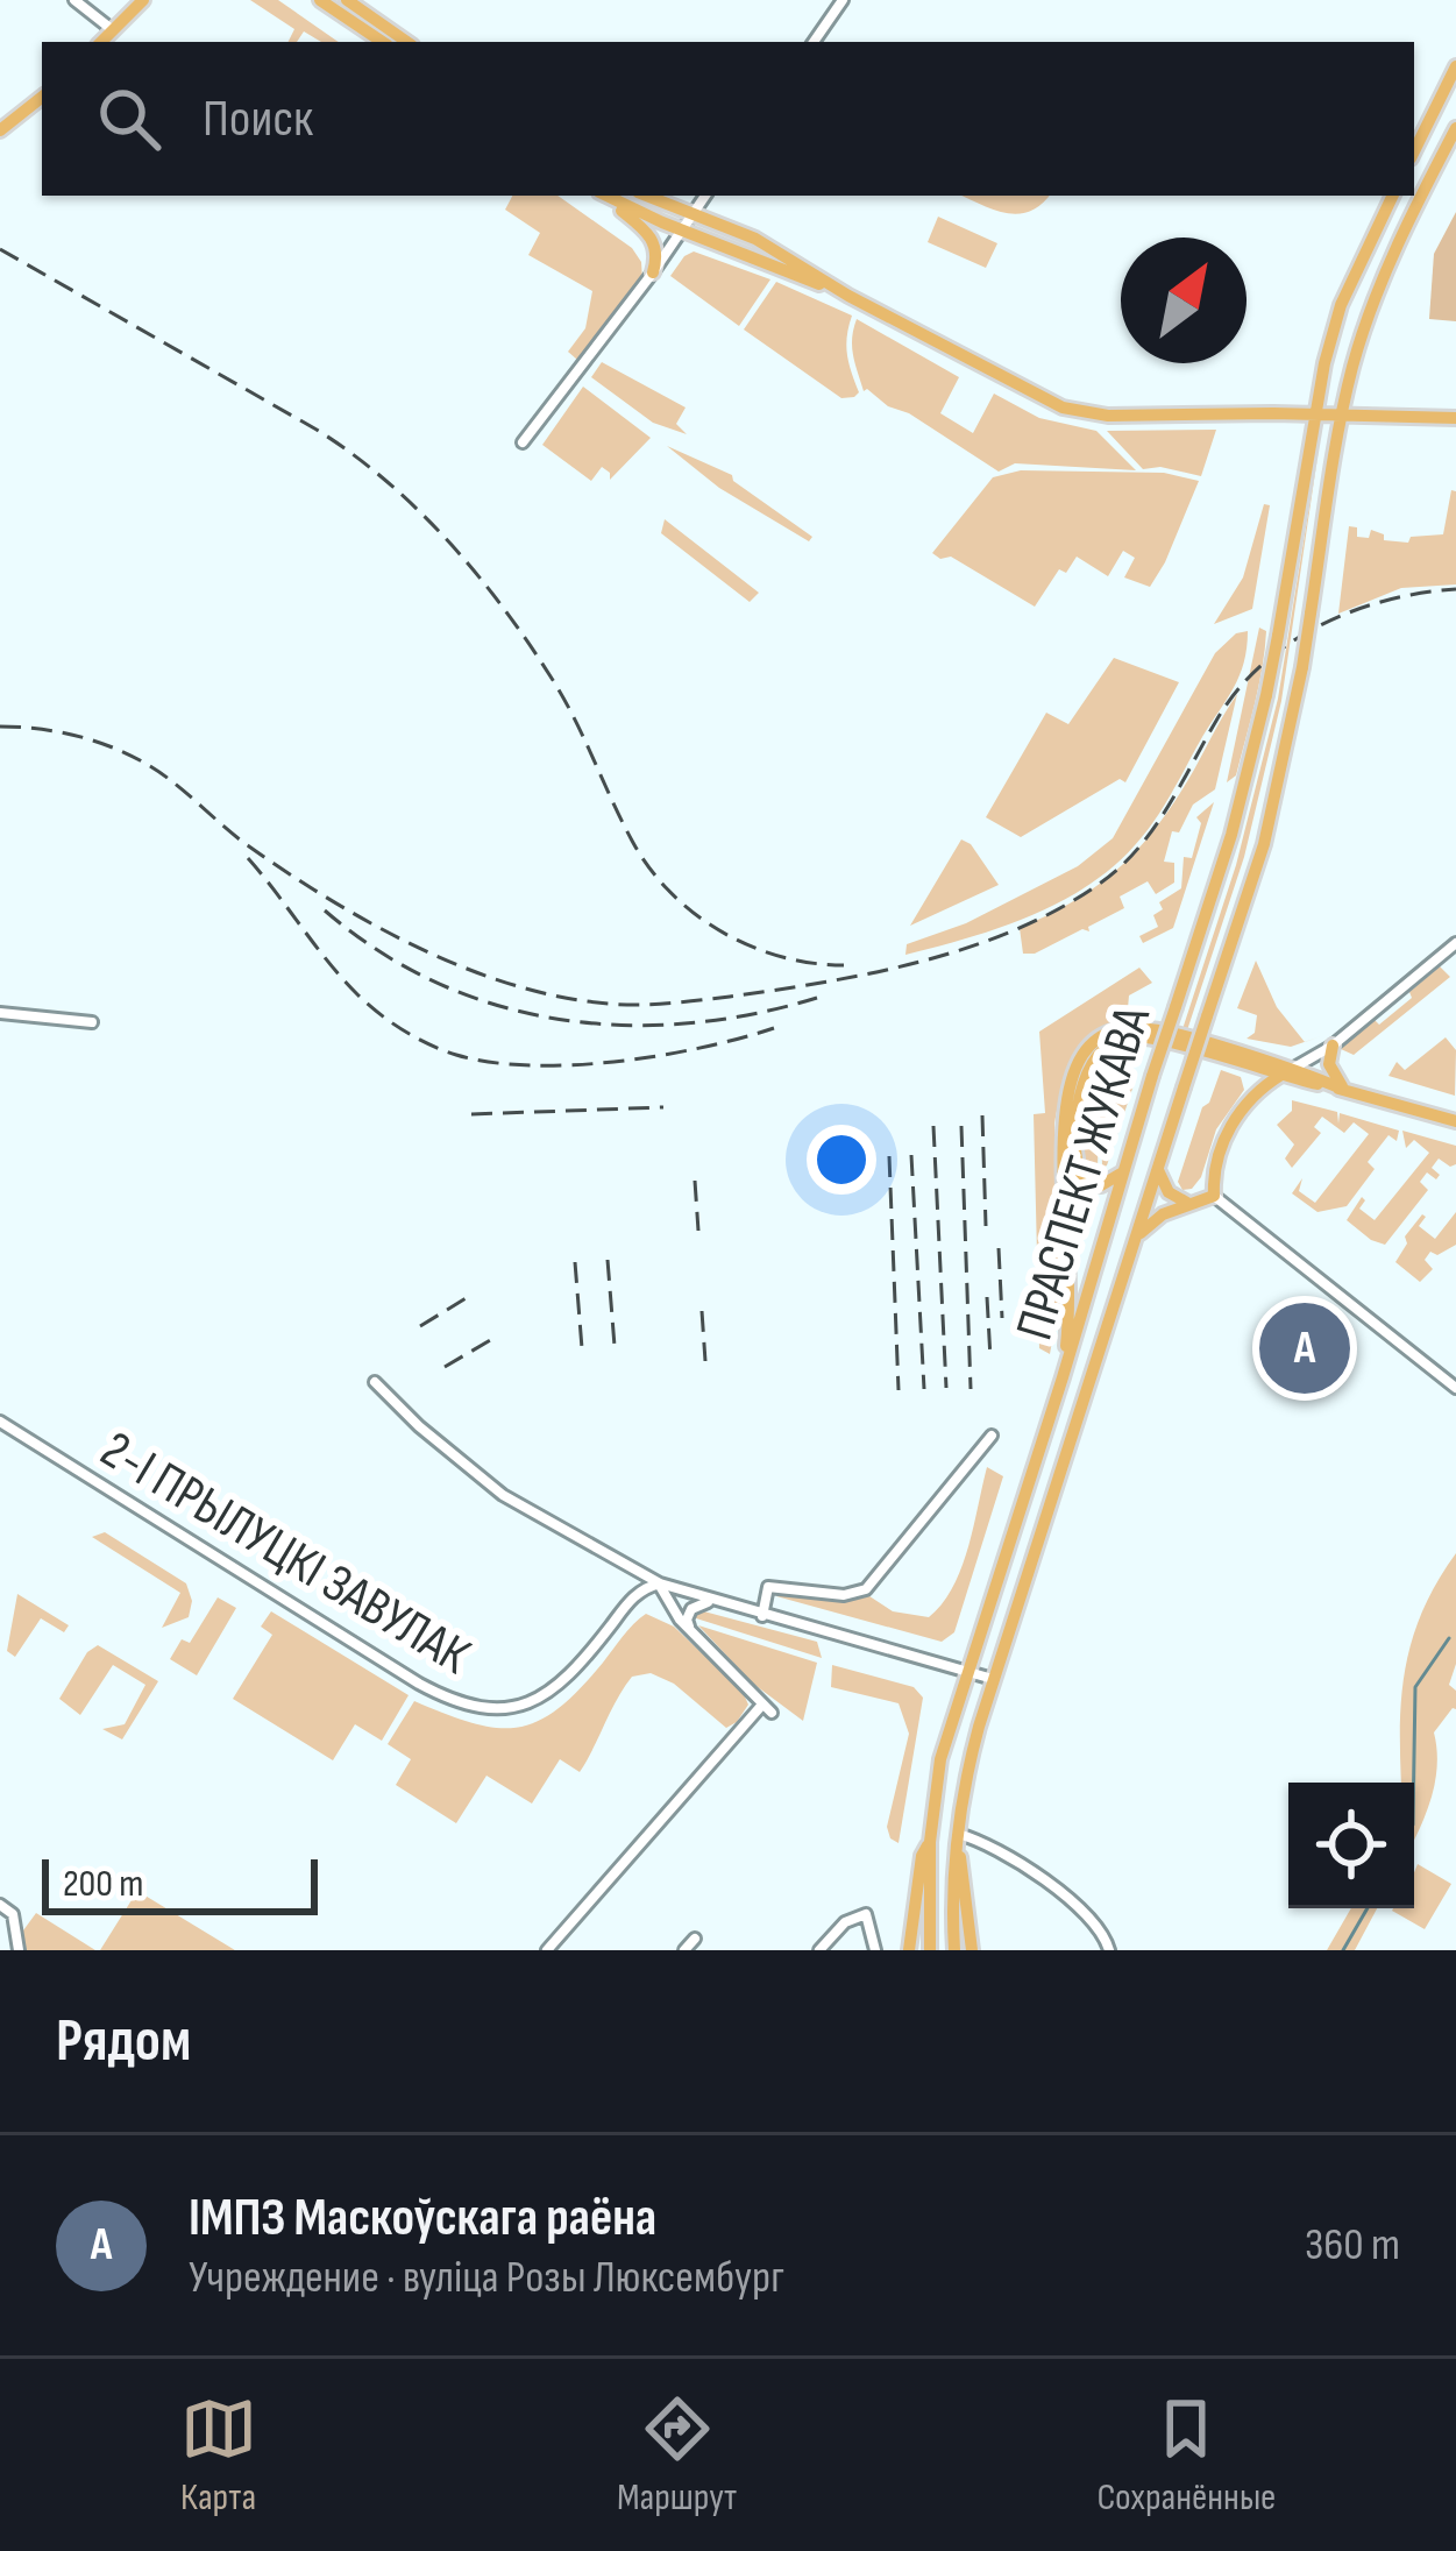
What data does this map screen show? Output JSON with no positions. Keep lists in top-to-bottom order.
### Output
{
  "streets": {
    "main road": ["ПРАСПЕКТ ЖУКАВА"],
    "street": ["2-І ПРЫЛУЦКІ ЗАВУЛАК"]
  },
  "scale_bar": "200 m",
  "north": "top right",
  "page": {
    "search": "Поиск",
    "pins": "A",
    "scale": "200 m",
    "heading": "Рядом",
    "list": [
      {
        "mark": "A",
        "name": "ІМПЗ Маскоўскага раёна",
        "note": "Учреждение · вуліца Розы Люксембург",
        "value": "360 m"
      }
    ],
    "nav": ["Карта", "Маршрут", "Сохранённые"]
  }
}
